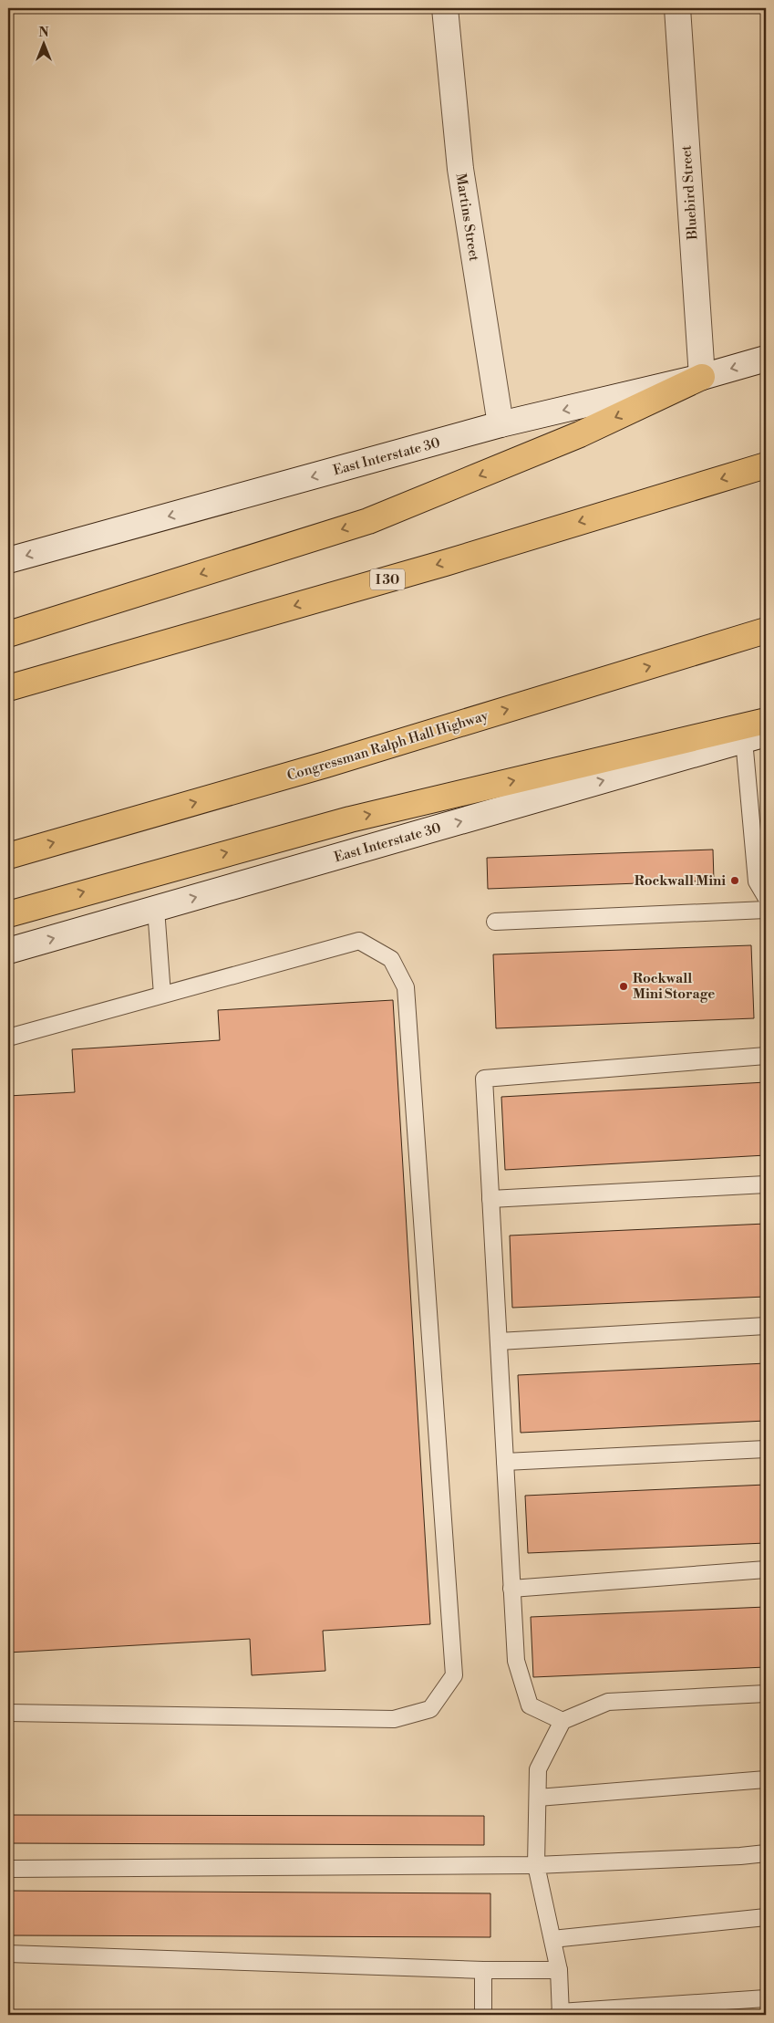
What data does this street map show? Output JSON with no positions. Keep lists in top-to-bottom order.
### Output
{
  "streets": {
    "highway": ["I 30", "Congressman Ralph Hall Highway"],
    "main road": ["Bluebird Street", "Martins Street", "East Interstate 30"]
  },
  "crossings": [
    ["Bluebird Street", "East Interstate 30"],
    ["Martins Street", "East Interstate 30"]
  ],
  "places": ["Rockwall Mini", "Rockwall Mini Storage"],
  "north": "top"
}
